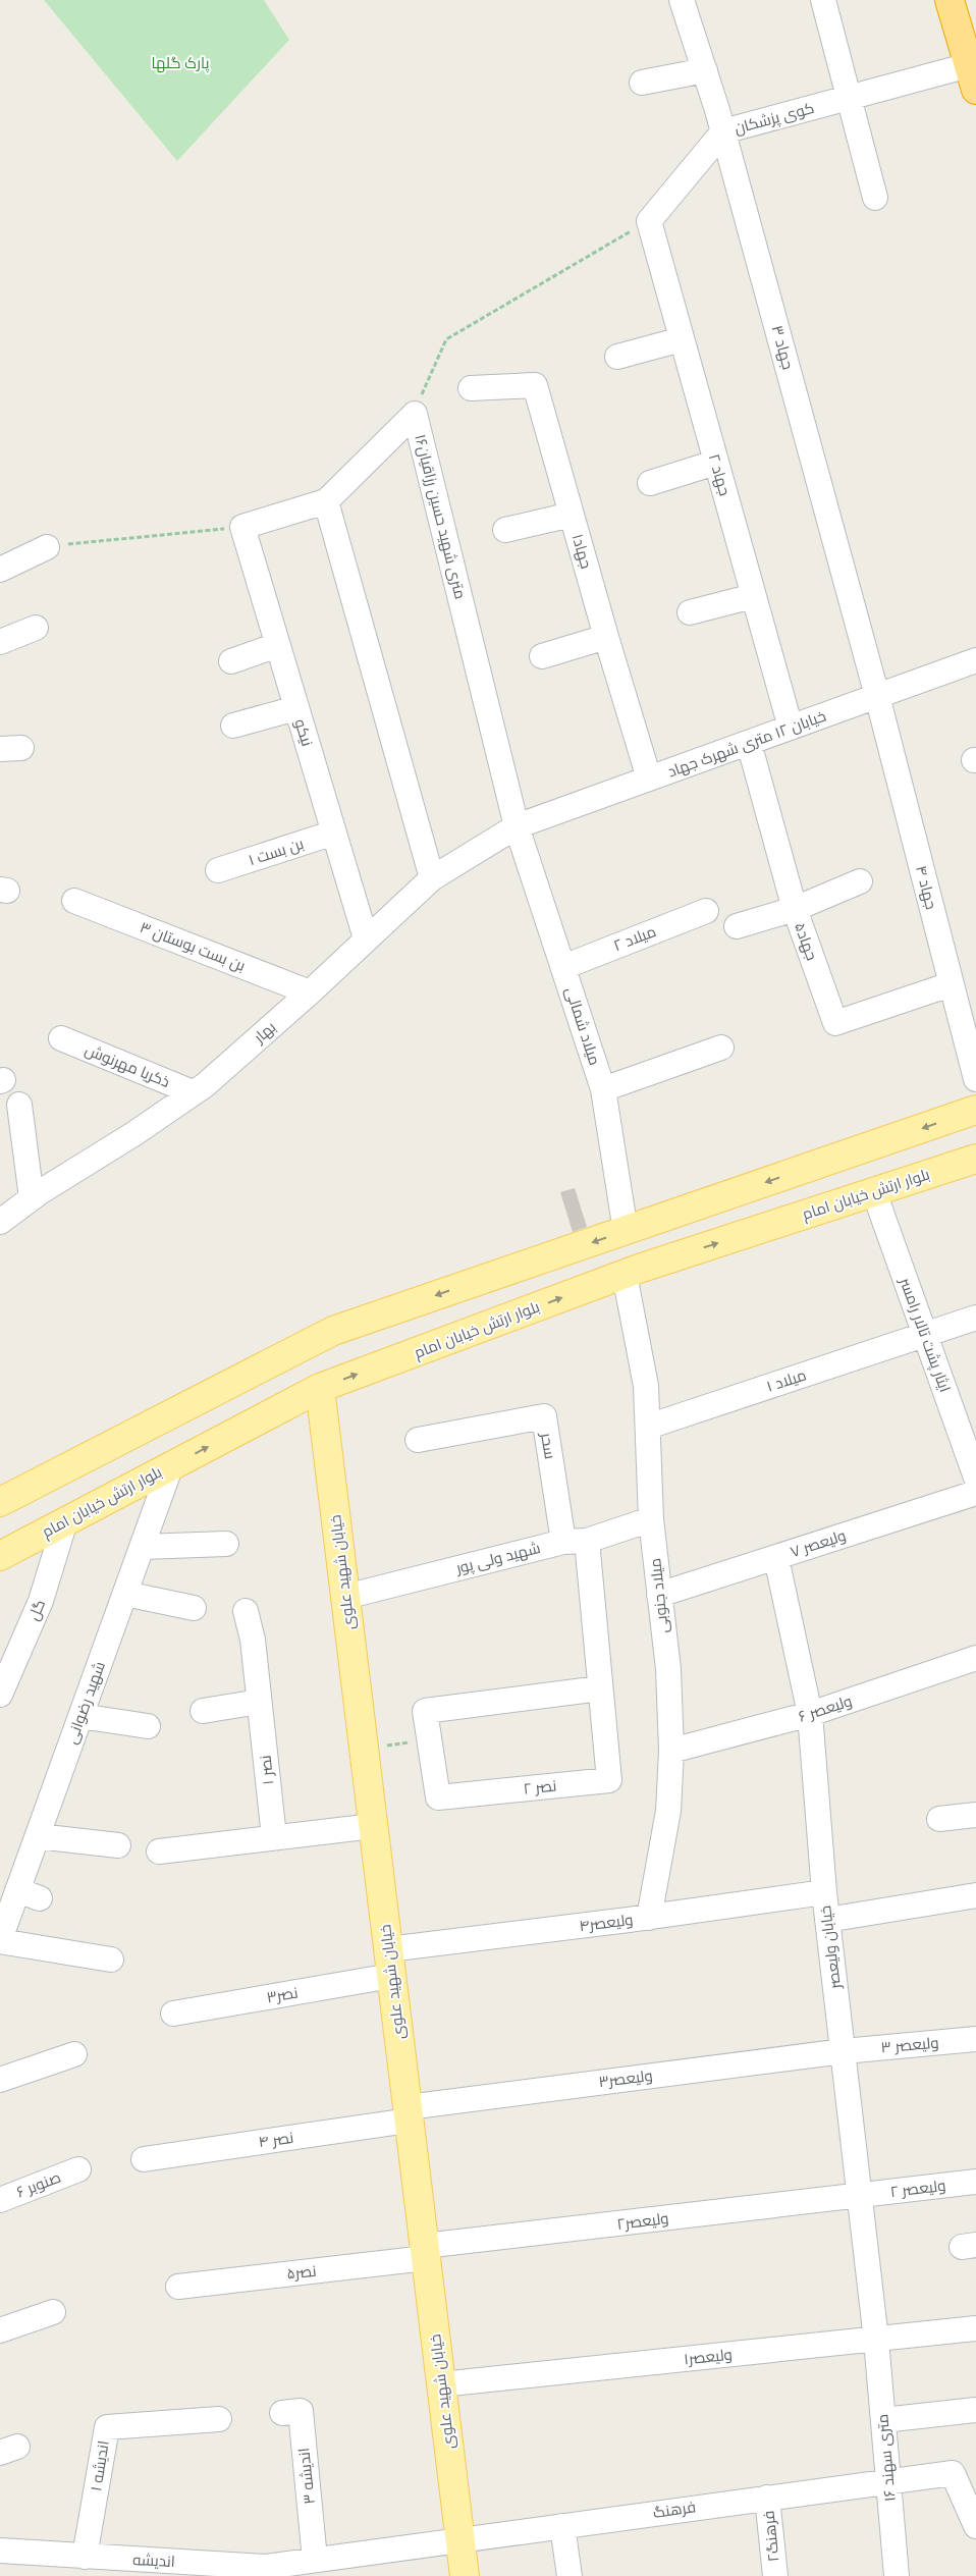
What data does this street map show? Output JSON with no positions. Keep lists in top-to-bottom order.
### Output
{
  "streets": {
    "main road": ["بلوار ارتش خیابان امام", "خیابان شهید علوی"],
    "street": [
      "کوی پزشکان",
      "جهاد ۳",
      "جهاد ۲",
      "۱۶متری شهید حسین رزاقیان",
      "جهاد۱",
      "نیکو",
      "خیابان ۱۲ متری شهرک جهاد",
      "بن بست ۱",
      "جهاد ۴",
      "میلاد ۲",
      "جهاد۵",
      "بن بست بوستان ۳",
      "میلاد شمالی",
      "بهار",
      "ذکریا مهرنوش",
      "ایثار پشت تالار رامسر",
      "میلاد ۱",
      "سحر",
      "ولیعصر ۷",
      "شهید ولی پور",
      "میلاد جنوبی",
      "گل",
      "شهید رضوانی",
      "ولیعصر ۶",
      "نصر ۱",
      "نصر ۲",
      "ولیعصر۴",
      "خیابان ولیعصر",
      "نصر۳",
      "ولیعصر ۳",
      "ولیعصر۳",
      "نصر ۴",
      "صنوبر ۶",
      "ولیعصر ۲",
      "ولیعصر۲",
      "نصر۵",
      "ولیعصر۱",
      "۱۶ متری سهند",
      "اندیشه ۱",
      "اندیشه ۳",
      "فرهنگ",
      "فرهنگ۲",
      "اندیشه"
    ]
  },
  "crossings": [
    ["کوی پزشکان", "جهاد ۳"],
    ["کوی پزشکان", "جهاد ۲"],
    ["جهاد ۳", "خیابان ۱۲ متری شهرک جهاد"],
    ["جهاد ۳", "جهاد ۴"],
    ["جهاد ۲", "خیابان ۱۲ متری شهرک جهاد"],
    ["۱۶متری شهید حسین رزاقیان", "نیکو"],
    ["۱۶متری شهید حسین رزاقیان", "خیابان ۱۲ متری شهرک جهاد"],
    ["۱۶متری شهید حسین رزاقیان", "میلاد شمالی"],
    ["۱۶متری شهید حسین رزاقیان", "بهار"],
    ["جهاد۱", "خیابان ۱۲ متری شهرک جهاد"],
    ["نیکو", "بن بست ۱"],
    ["نیکو", "بهار"],
    ["خیابان ۱۲ متری شهرک جهاد", "جهاد ۴"],
    ["خیابان ۱۲ متری شهرک جهاد", "جهاد۵"],
    ["خیابان ۱۲ متری شهرک جهاد", "میلاد شمالی"],
    ["خیابان ۱۲ متری شهرک جهاد", "بهار"],
    ["جهاد ۴", "جهاد۵"],
    ["میلاد ۲", "میلاد شمالی"],
    ["بن بست بوستان ۳", "بهار"],
    ["میلاد شمالی", "بهار"],
    ["بهار", "ذکریا مهرنوش"],
    ["بلوار ارتش خیابان امام", "ایثار پشت تالار رامسر"],
    ["بلوار ارتش خیابان امام", "خیابان شهید علوی"],
    ["بلوار ارتش خیابان امام", "میلاد جنوبی"],
    ["بلوار ارتش خیابان امام", "گل"],
    ["بلوار ارتش خیابان امام", "شهید رضوانی"],
    ["ایثار پشت تالار رامسر", "میلاد ۱"],
    ["میلاد ۱", "میلاد جنوبی"],
    ["سحر", "شهید ولی پور"],
    ["سحر", "نصر ۲"],
    ["ولیعصر ۷", "میلاد جنوبی"],
    ["ولیعصر ۷", "خیابان ولیعصر"],
    ["شهید ولی پور", "خیابان شهید علوی"],
    ["شهید ولی پور", "میلاد جنوبی"],
    ["شهید ولی پور", "نصر ۲"],
    ["خیابان شهید علوی", "ولیعصر۴"],
    ["خیابان شهید علوی", "نصر۳"],
    ["خیابان شهید علوی", "ولیعصر۳"],
    ["خیابان شهید علوی", "نصر ۴"],
    ["خیابان شهید علوی", "ولیعصر۲"],
    ["خیابان شهید علوی", "نصر۵"],
    ["خیابان شهید علوی", "ولیعصر۱"],
    ["خیابان شهید علوی", "فرهنگ"],
    ["خیابان شهید علوی", "اندیشه"],
    ["میلاد جنوبی", "ولیعصر ۶"],
    ["میلاد جنوبی", "ولیعصر۴"],
    ["ولیعصر ۶", "خیابان ولیعصر"],
    ["ولیعصر۴", "خیابان ولیعصر"],
    ["خیابان ولیعصر", "ولیعصر ۳"],
    ["خیابان ولیعصر", "ولیعصر۳"],
    ["خیابان ولیعصر", "ولیعصر ۲"],
    ["خیابان ولیعصر", "ولیعصر۲"],
    ["خیابان ولیعصر", "ولیعصر۱"],
    ["خیابان ولیعصر", "۱۶ متری سهند"],
    ["ولیعصر ۳", "ولیعصر۳"],
    ["ولیعصر۳", "نصر ۴"],
    ["ولیعصر ۲", "ولیعصر۲"],
    ["ولیعصر۲", "نصر۵"],
    ["ولیعصر۱", "۱۶ متری سهند"],
    ["۱۶ متری سهند", "فرهنگ"],
    ["اندیشه ۱", "اندیشه"],
    ["اندیشه ۳", "اندیشه"],
    ["فرهنگ", "فرهنگ۲"],
    ["فرهنگ", "اندیشه"]
  ],
  "parks": ["پارک گلها"]
}
